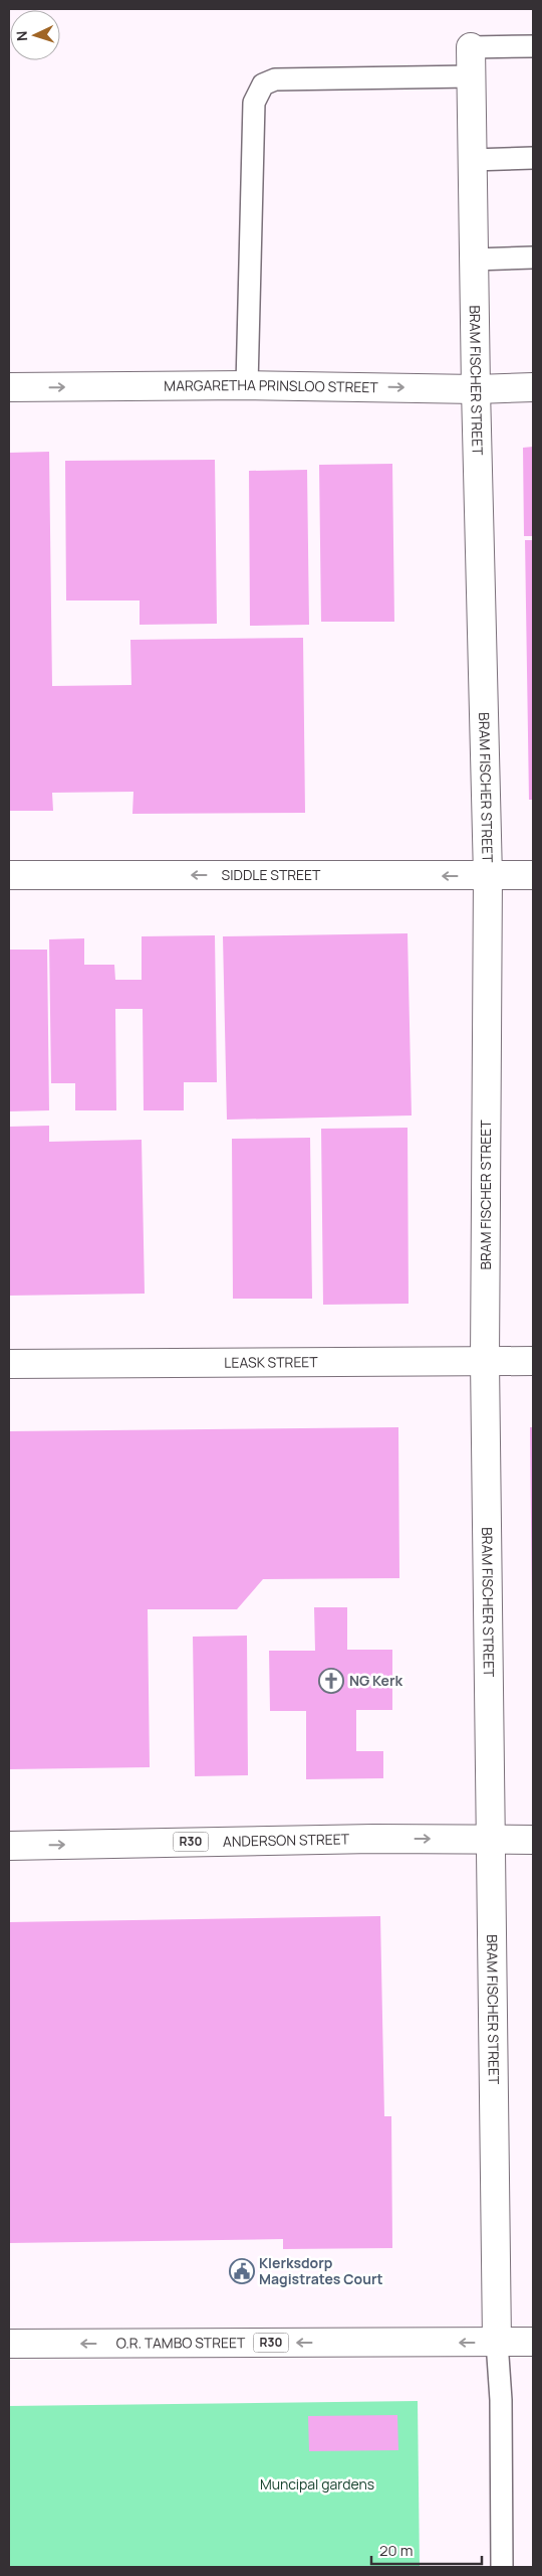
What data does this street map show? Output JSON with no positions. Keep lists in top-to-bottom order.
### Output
{
  "streets": {
    "street": [
      "BRAM FISCHER STREET",
      "MARGARETHA PRINSLOO STREET",
      "SIDDLE STREET",
      "LEASK STREET",
      "ANDERSON STREET",
      "R30",
      "O.R. TAMBO STREET"
    ]
  },
  "crossings": [
    ["BRAM FISCHER STREET", "MARGARETHA PRINSLOO STREET"],
    ["BRAM FISCHER STREET", "SIDDLE STREET"],
    ["BRAM FISCHER STREET", "LEASK STREET"],
    ["BRAM FISCHER STREET", "ANDERSON STREET"],
    ["BRAM FISCHER STREET", "O.R. TAMBO STREET"]
  ],
  "one_way": [
    "MARGARETHA PRINSLOO STREET",
    "SIDDLE STREET",
    "ANDERSON STREET",
    "O.R. TAMBO STREET"
  ],
  "parks": ["Muncipal gardens"],
  "places": {
    "church": ["NG Kerk"],
    "public building": ["Klerksdorp Magistrates Court"]
  },
  "scale_bar": "20 m",
  "north": "left"
}
